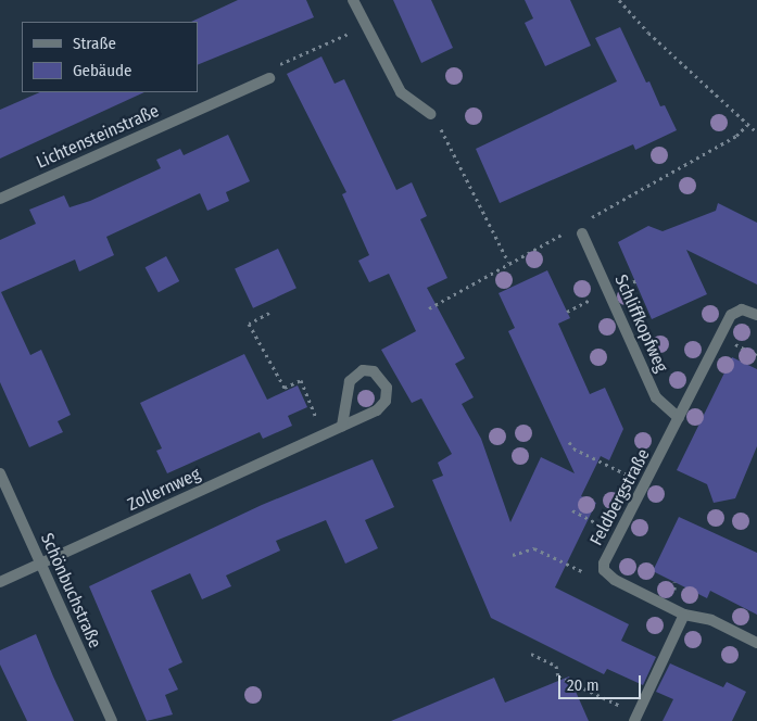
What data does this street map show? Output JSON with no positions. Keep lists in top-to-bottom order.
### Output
{
  "streets": {
    "street": [
      "Lichtensteinstraße",
      "Schliffkopfweg",
      "Zollernweg",
      "Feldbergstraße",
      "Schönbuchstraße"
    ]
  },
  "crossings": [
    ["Schliffkopfweg", "Feldbergstraße"],
    ["Zollernweg", "Schönbuchstraße"]
  ],
  "legend": ["Straße", "Gebäude"],
  "scale_bar": "20 m"
}
